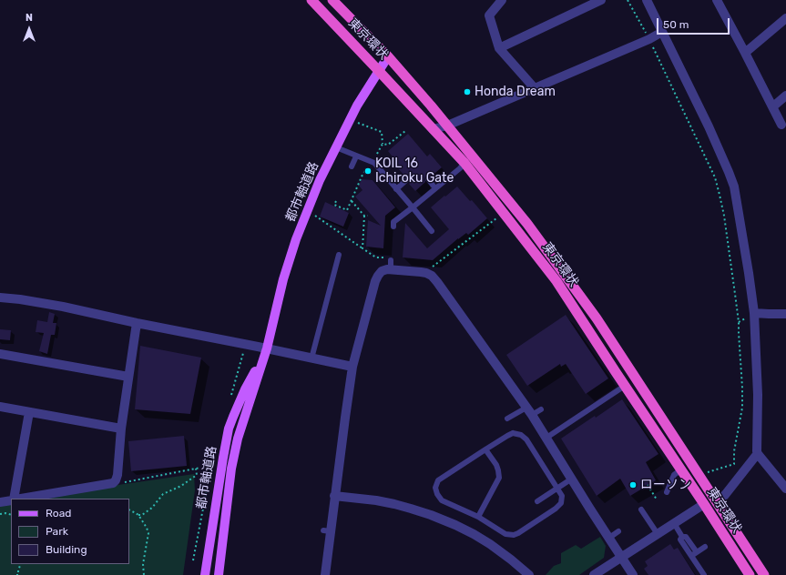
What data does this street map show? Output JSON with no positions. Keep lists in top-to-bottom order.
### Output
{
  "streets": {
    "highway": ["東京環状"],
    "main road": ["都市軸道路"]
  },
  "crossings": [
    ["東京環状", "都市軸道路"]
  ],
  "places": ["Honda Dream", "KOIL 16 Ichiroku Gate", "ローソン"],
  "legend": ["Road", "Park", "Building"],
  "scale_bar": "50 m",
  "north": "top"
}
